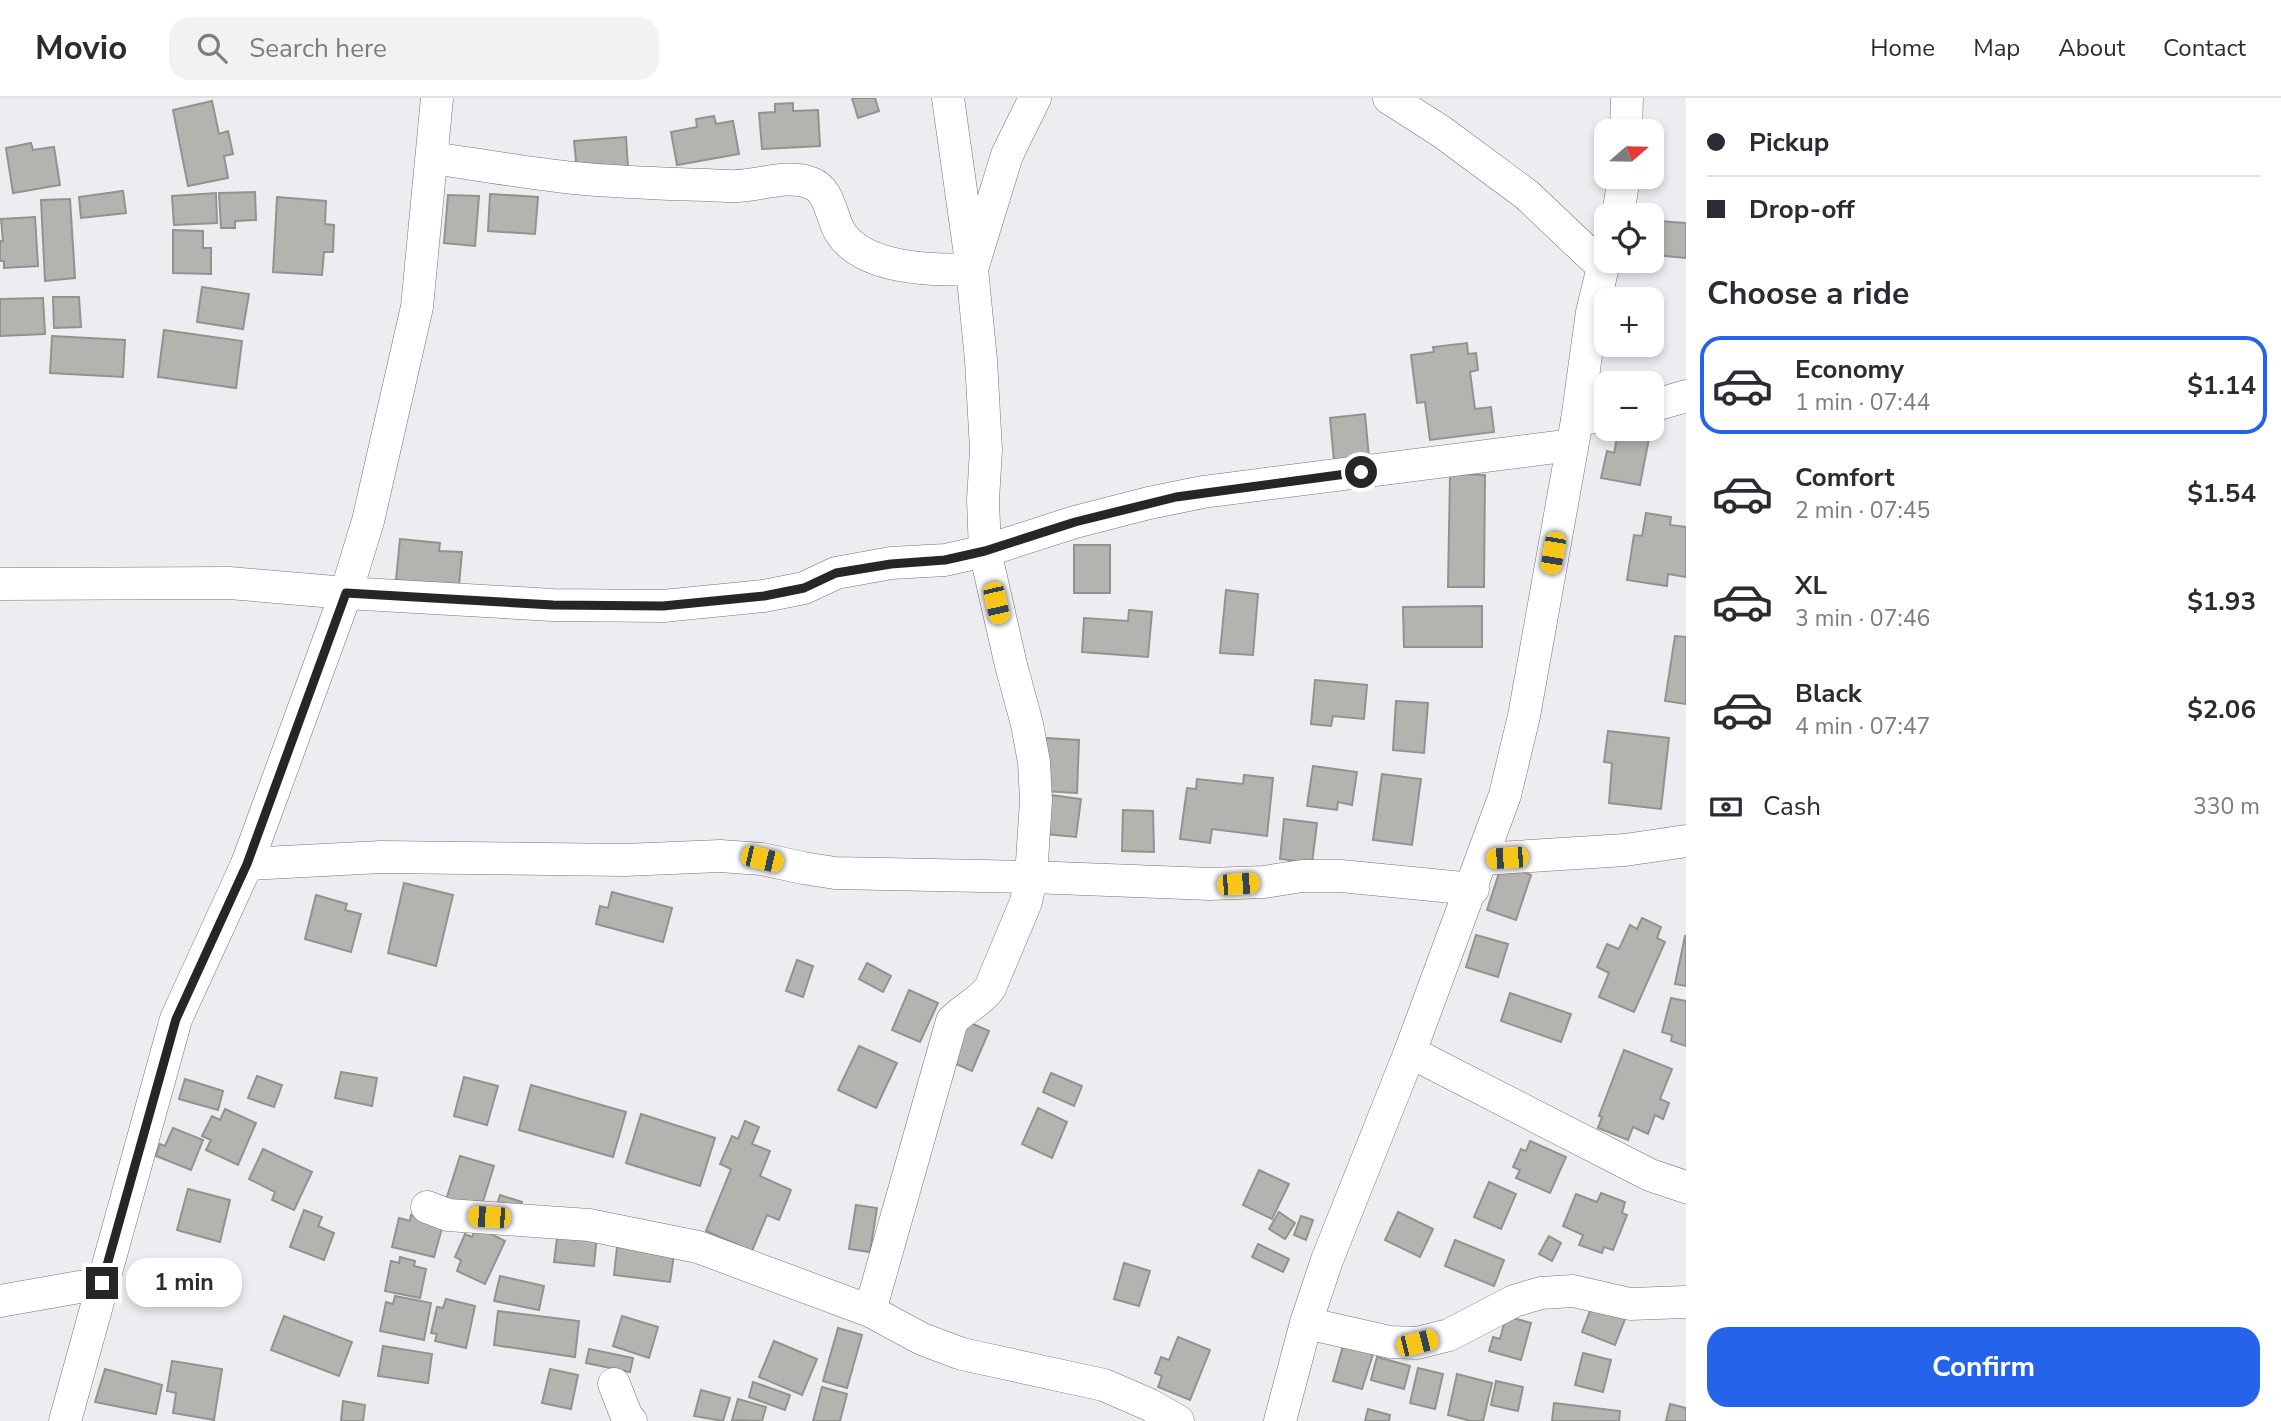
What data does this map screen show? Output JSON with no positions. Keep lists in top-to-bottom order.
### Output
{
  "north": "right",
  "page": {
    "header": "Movio",
    "search": "Search here",
    "nav": [
      "Home",
      "Map",
      "About",
      "Contact"
    ],
    "banner": ["Pickup", "Drop-off"],
    "map_buttons": ["+", "−"],
    "heading": "Choose a ride",
    "list": [
      {
        "name": "Economy",
        "note": "1 min · 07:44",
        "value": "$1.14"
      },
      {
        "name": "Comfort",
        "note": "2 min · 07:45",
        "value": "$1.54"
      },
      {
        "name": "XL",
        "note": "3 min · 07:46",
        "value": "$1.93"
      },
      {
        "name": "Black",
        "note": "4 min · 07:47",
        "value": "$2.06"
      }
    ],
    "pay": ["Cash", "330 m"],
    "bubble": "1 min",
    "buttons": "Confirm"
  }
}
